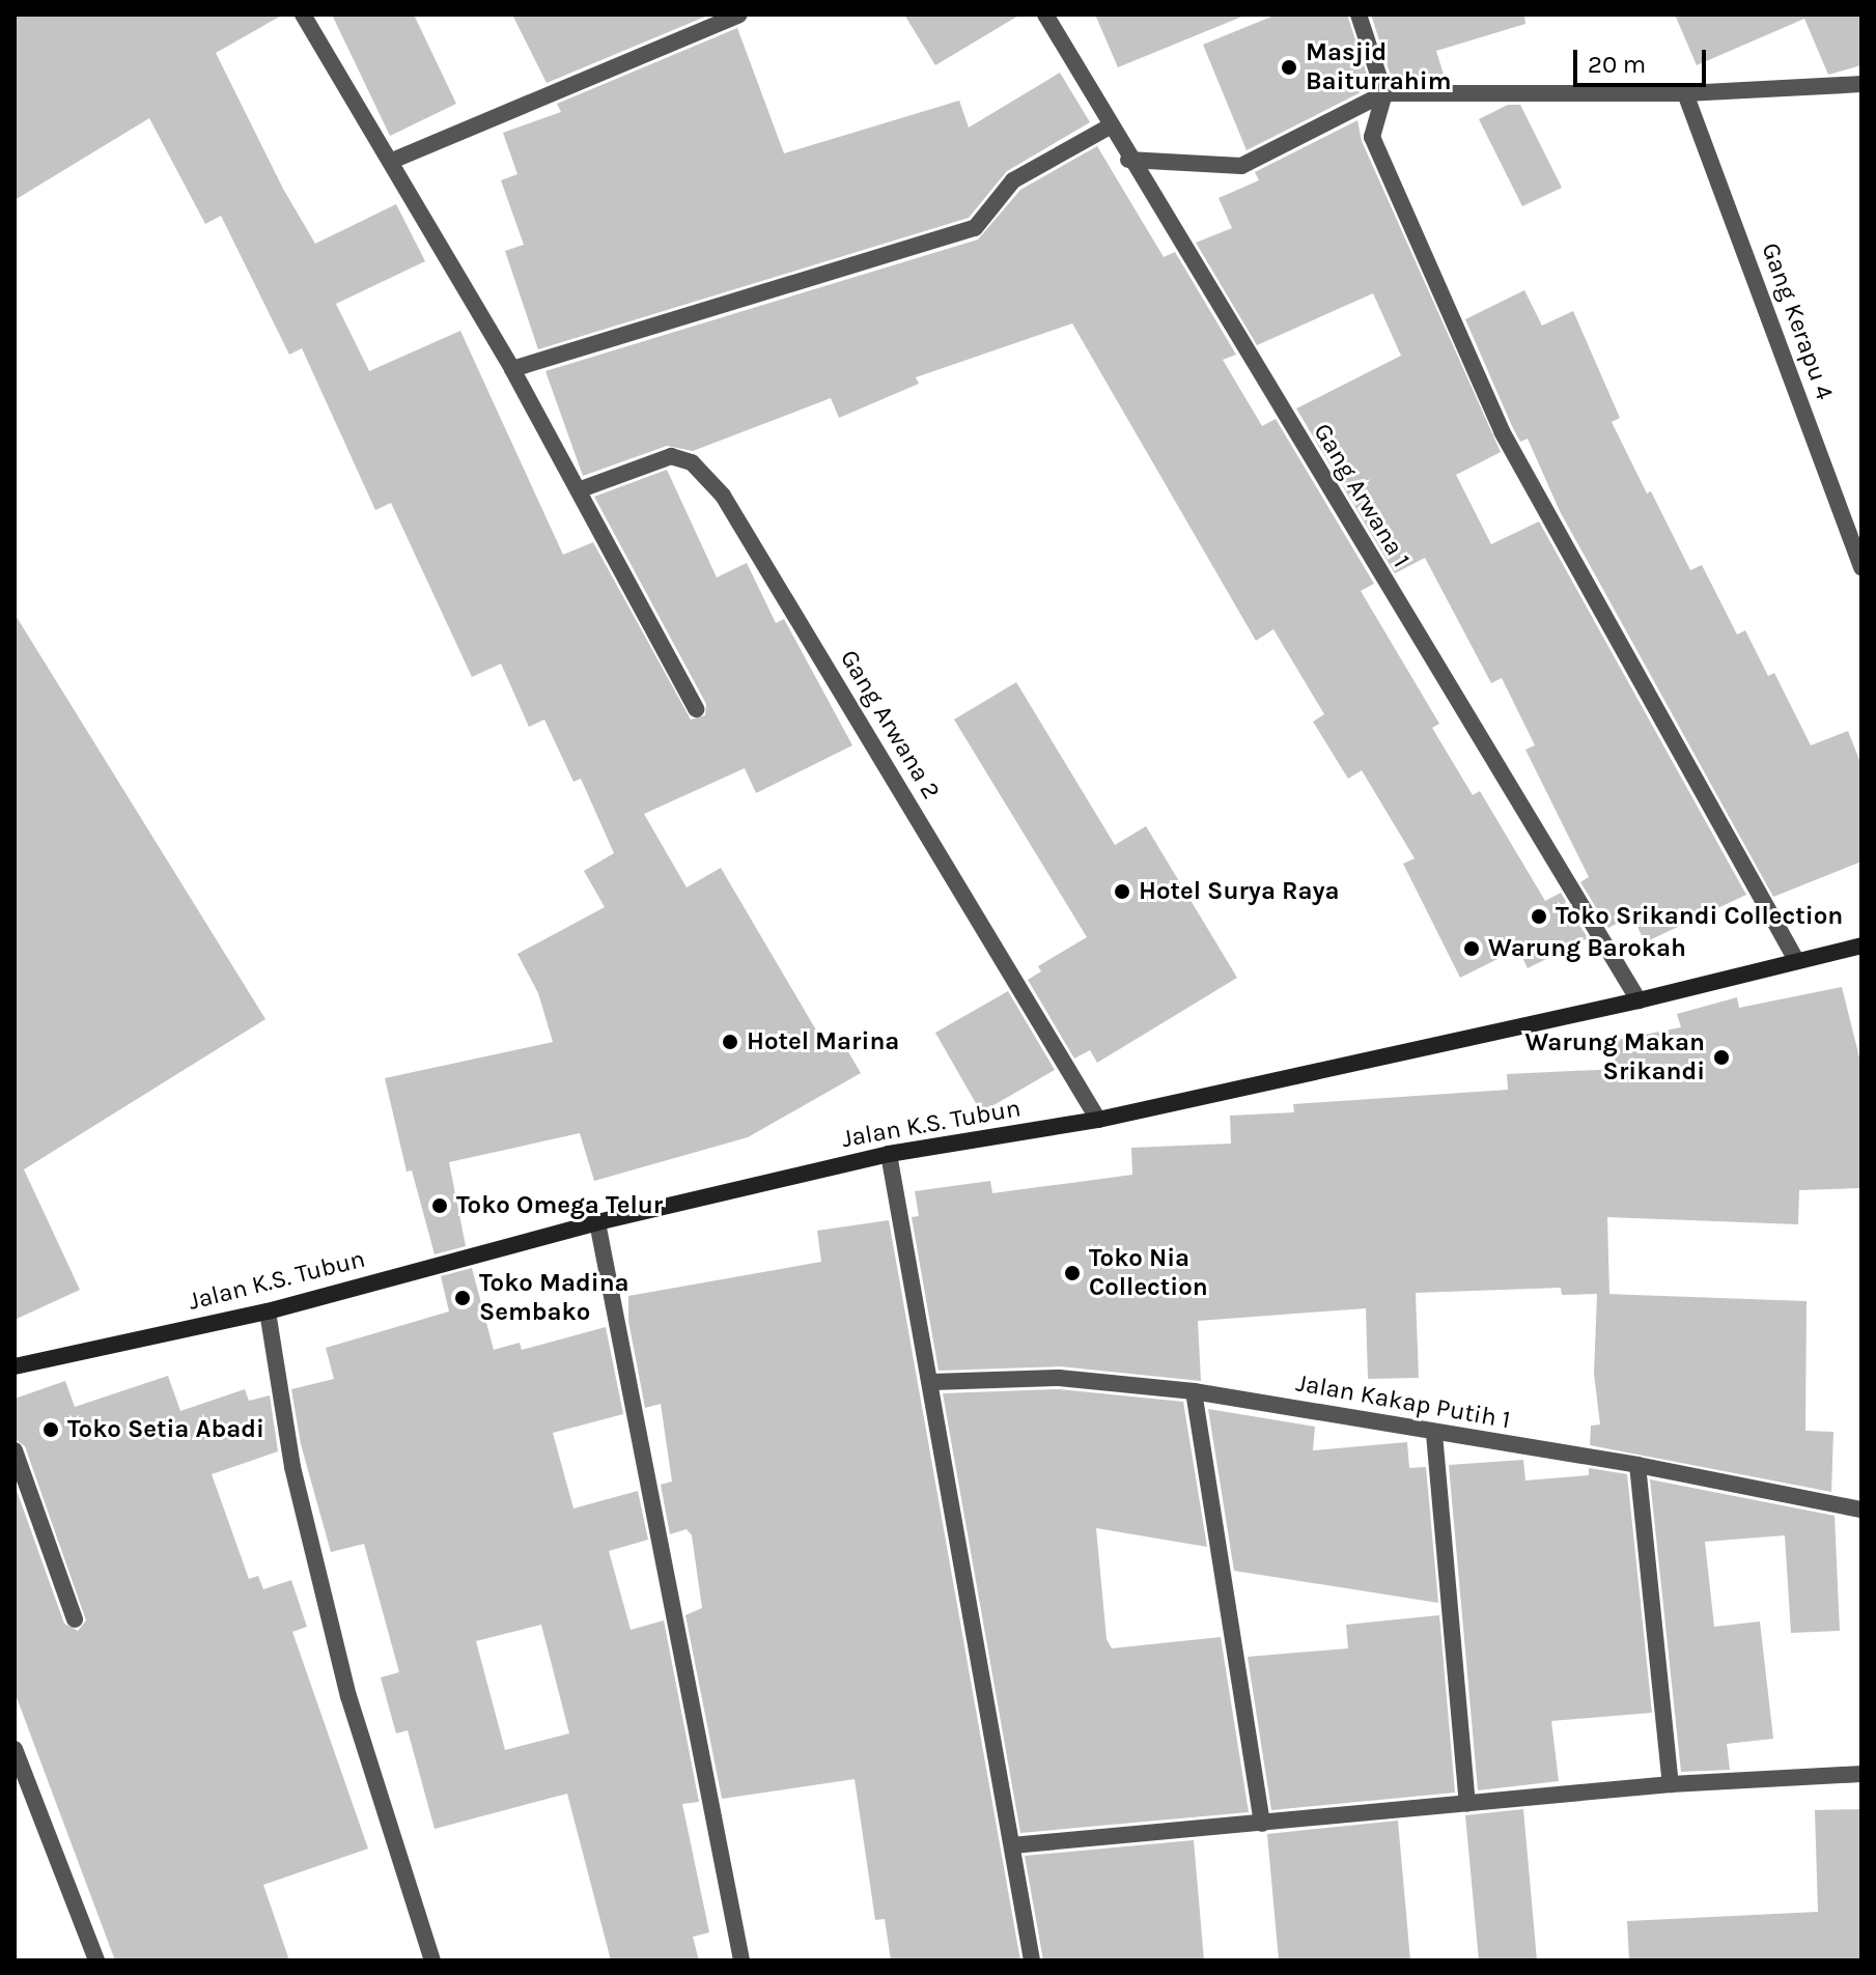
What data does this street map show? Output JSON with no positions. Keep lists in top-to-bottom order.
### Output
{
  "streets": {
    "street": [
      "Gang Kerapu 4",
      "Gang Arwana 1",
      "Gang Arwana 2",
      "Jalan K.S. Tubun",
      "Jalan Kakap Putih 1"
    ]
  },
  "crossings": [
    ["Gang Arwana 1", "Jalan K.S. Tubun"],
    ["Gang Arwana 2", "Jalan K.S. Tubun"]
  ],
  "places": [
    "Masjid Baiturrahim",
    "Hotel Surya Raya",
    "Toko Srikandi Collection",
    "Warung Barokah",
    "Hotel Marina",
    "Warung Makan Srikandi",
    "Toko Omega Telur",
    "Toko Nia Collection",
    "Toko Madina Sembako",
    "Toko Setia Abadi"
  ],
  "scale_bar": "20 m"
}
